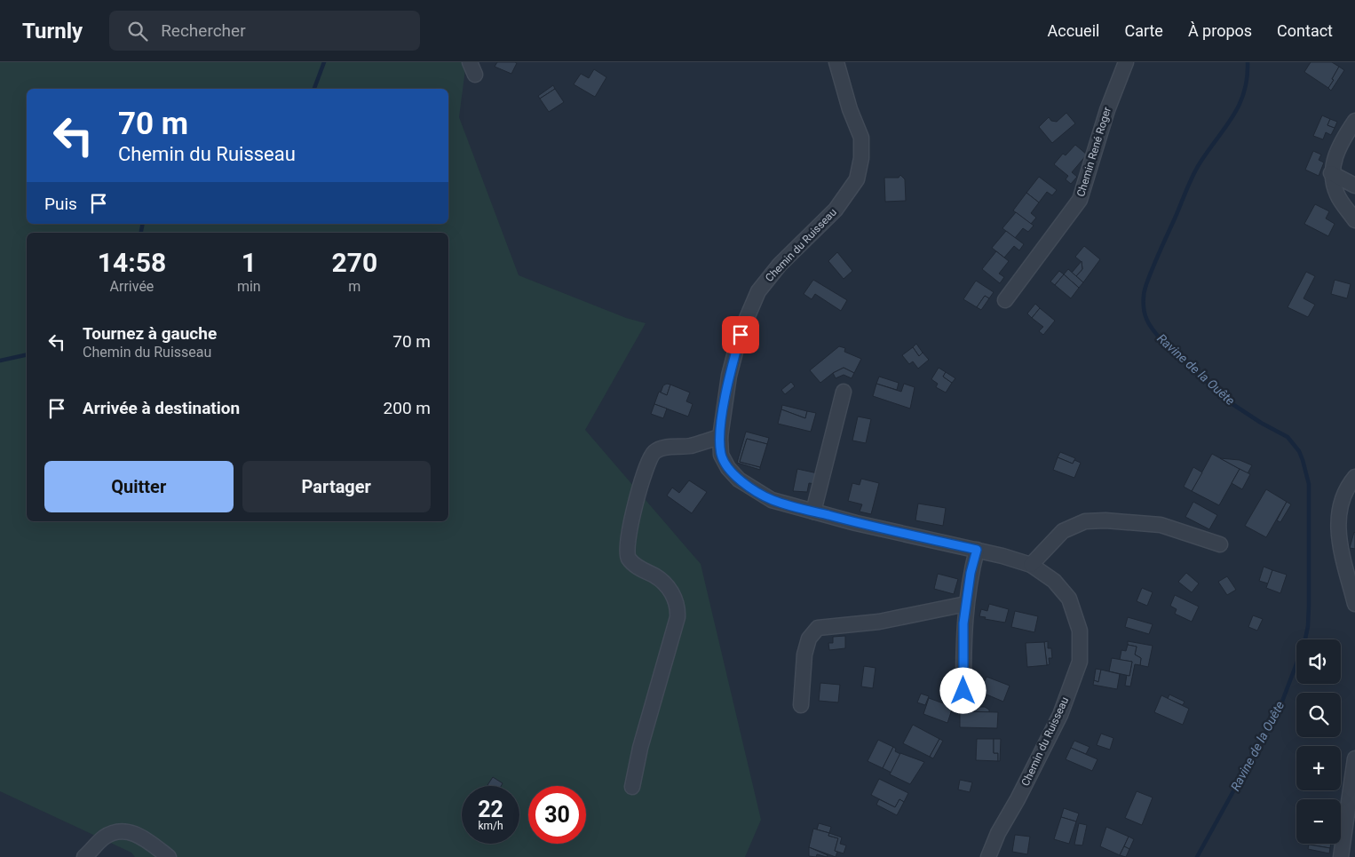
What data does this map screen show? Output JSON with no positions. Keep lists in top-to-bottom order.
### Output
{
  "streets": {
    "street": ["Chemin René Roger", "Chemin du Ruisseau"]
  },
  "water": ["Ravine de la Ouête"],
  "page": {
    "header": "Turnly",
    "search": "Rechercher",
    "nav": [
      "Accueil",
      "Carte",
      "À propos",
      "Contact"
    ],
    "turn": ["70 m", "Chemin du Ruisseau"],
    "then": "Puis",
    "eta": [
      "14:58",
      "Arrivée",
      "1",
      "min",
      "270",
      "m"
    ],
    "list": [
      {
        "name": "Tournez à gauche",
        "note": "Chemin du Ruisseau",
        "value": "70 m"
      },
      {
        "name": "Arrivée à destination",
        "value": "200 m"
      }
    ],
    "buttons": ["Quitter", "Partager"],
    "map_buttons": ["+", "−"],
    "speed": "22 km/h",
    "limit": "30"
  }
}
